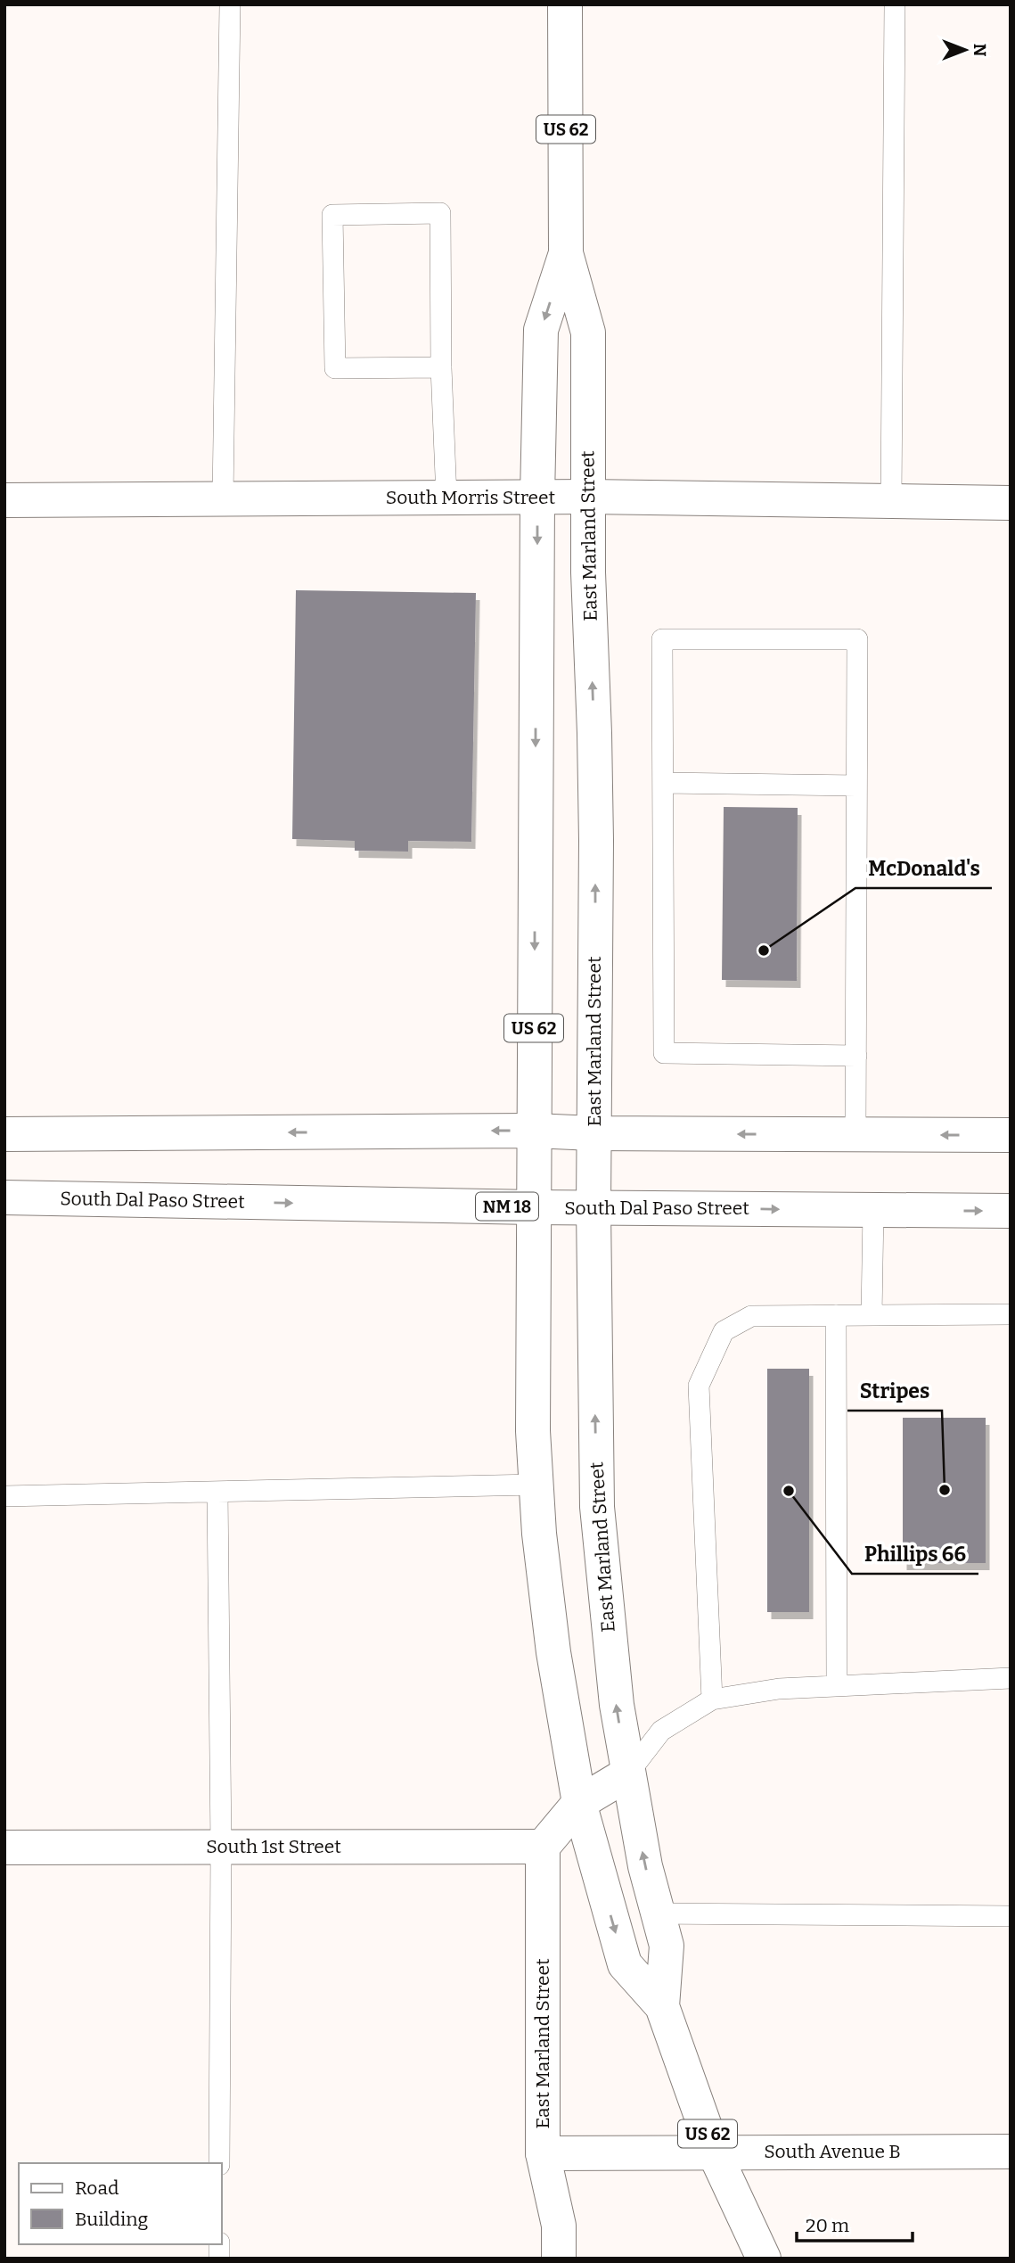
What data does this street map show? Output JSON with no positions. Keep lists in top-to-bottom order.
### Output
{
  "streets": {
    "main road": [
      "US 62",
      "South Morris Street",
      "East Marland Street",
      "South Dal Paso Street",
      "NM 18",
      "South 1st Street",
      "South Avenue B"
    ]
  },
  "crossings": [
    ["US 62", "East Marland Street"],
    ["US 62", "South Avenue B"],
    ["South Morris Street", "East Marland Street"],
    ["East Marland Street", "South Dal Paso Street"],
    ["East Marland Street", "South 1st Street"],
    ["East Marland Street", "South Avenue B"]
  ],
  "places": ["McDonald's", "Stripes", "Phillips 66"],
  "legend": ["Road", "Building"],
  "scale_bar": "20 m",
  "north": "right"
}
